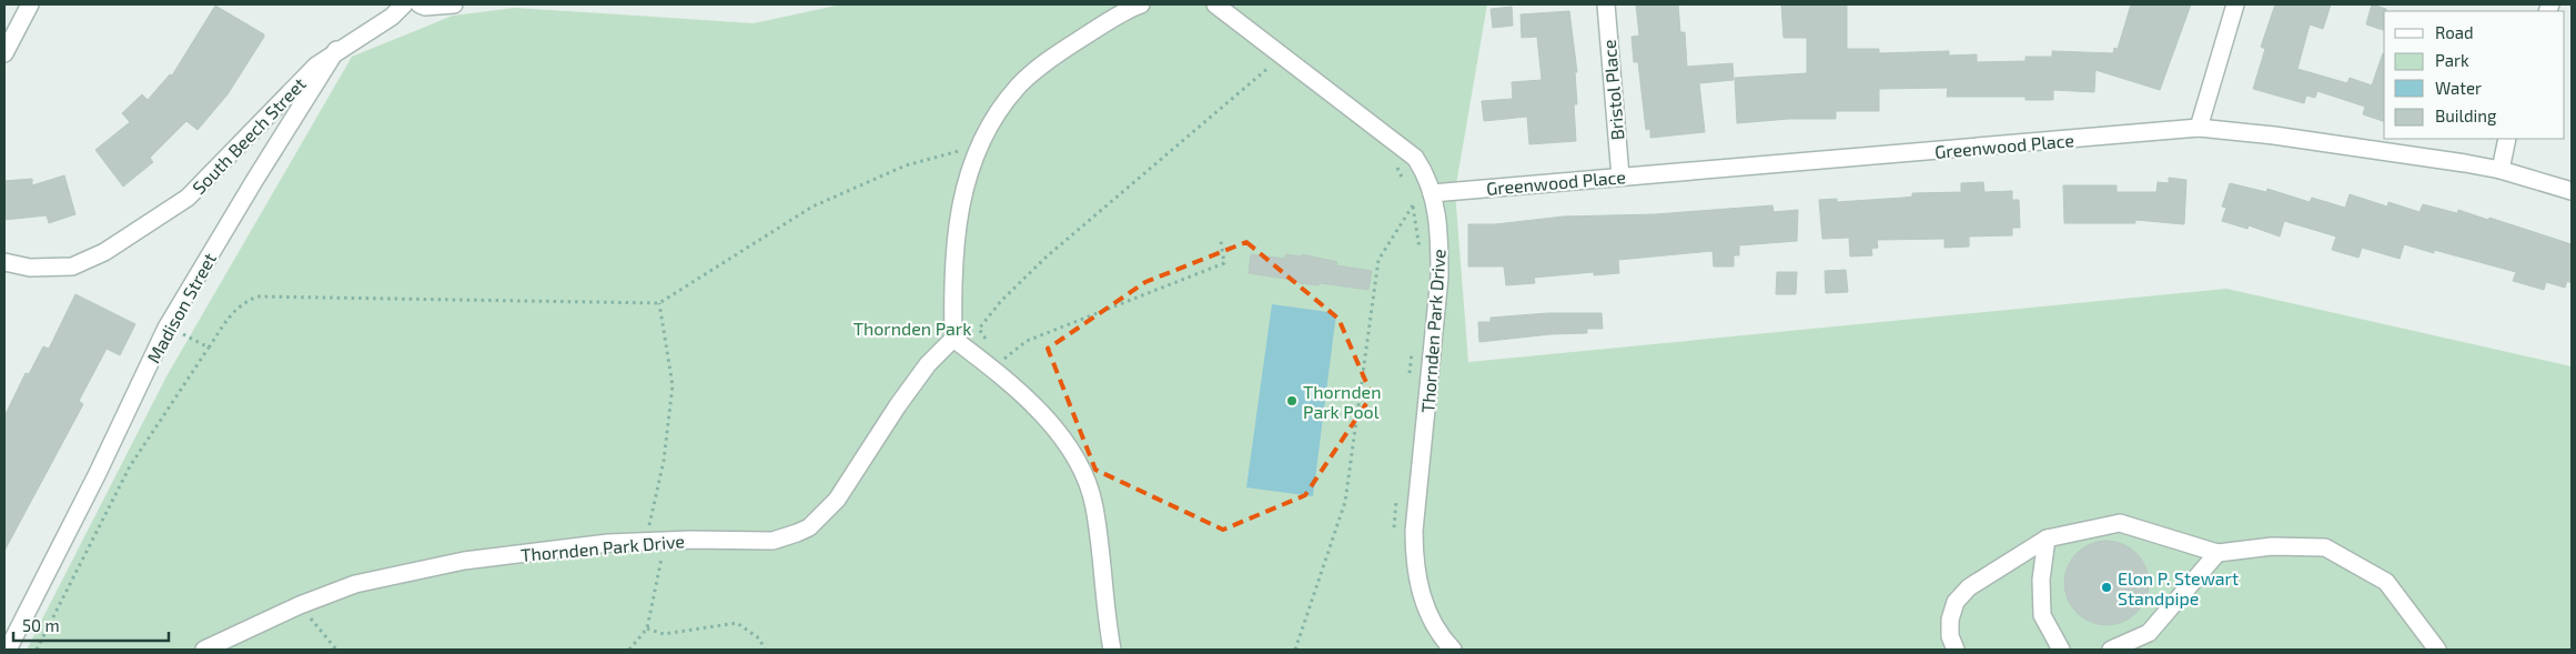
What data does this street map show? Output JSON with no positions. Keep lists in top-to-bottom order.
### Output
{
  "streets": {
    "street": [
      "Bristol Place",
      "South Beech Street",
      "Greenwood Place",
      "Madison Street",
      "Thornden Park Drive"
    ]
  },
  "crossings": [
    ["Bristol Place", "Greenwood Place"],
    ["South Beech Street", "Madison Street"],
    ["Greenwood Place", "Thornden Park Drive"]
  ],
  "parks": ["Thornden Park"],
  "places": ["Thornden Park Pool", "Elon P. Stewart Standpipe"],
  "legend": [
    "Road",
    "Park",
    "Water",
    "Building"
  ],
  "scale_bar": "50 m"
}
